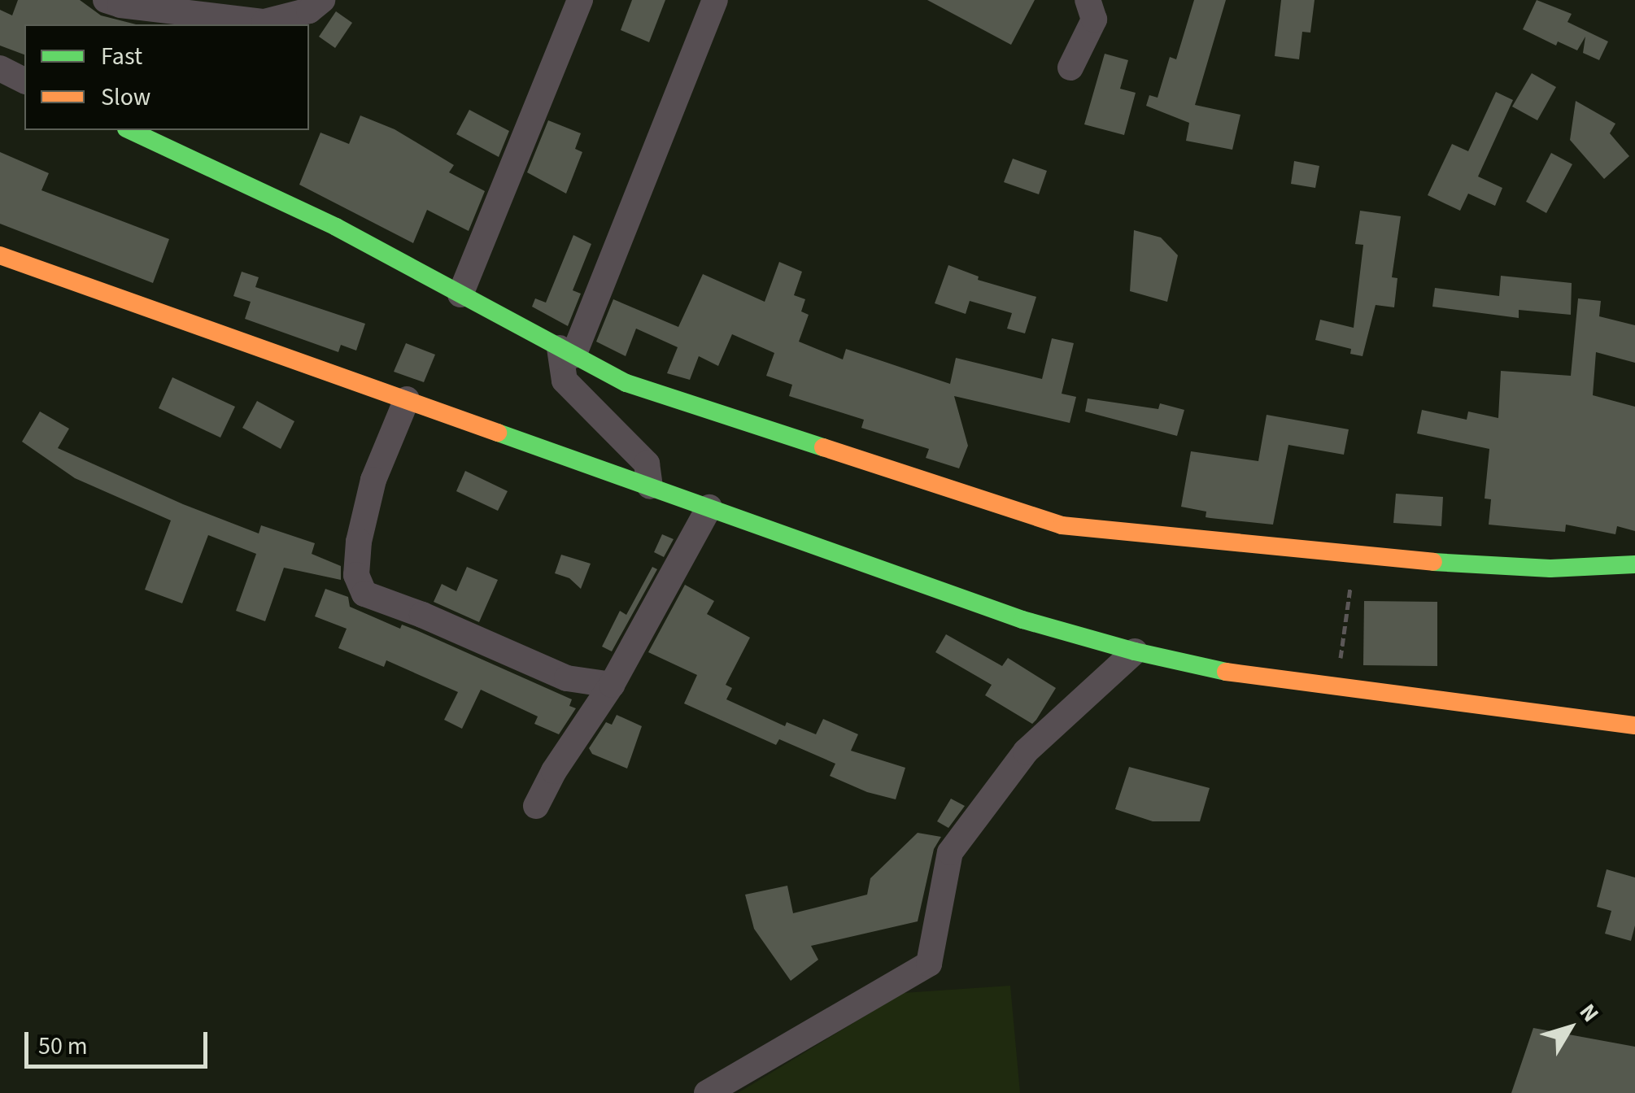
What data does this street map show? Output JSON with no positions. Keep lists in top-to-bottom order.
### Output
{
  "legend": ["Fast", "Slow"],
  "scale_bar": "50 m",
  "north": "top right"
}
